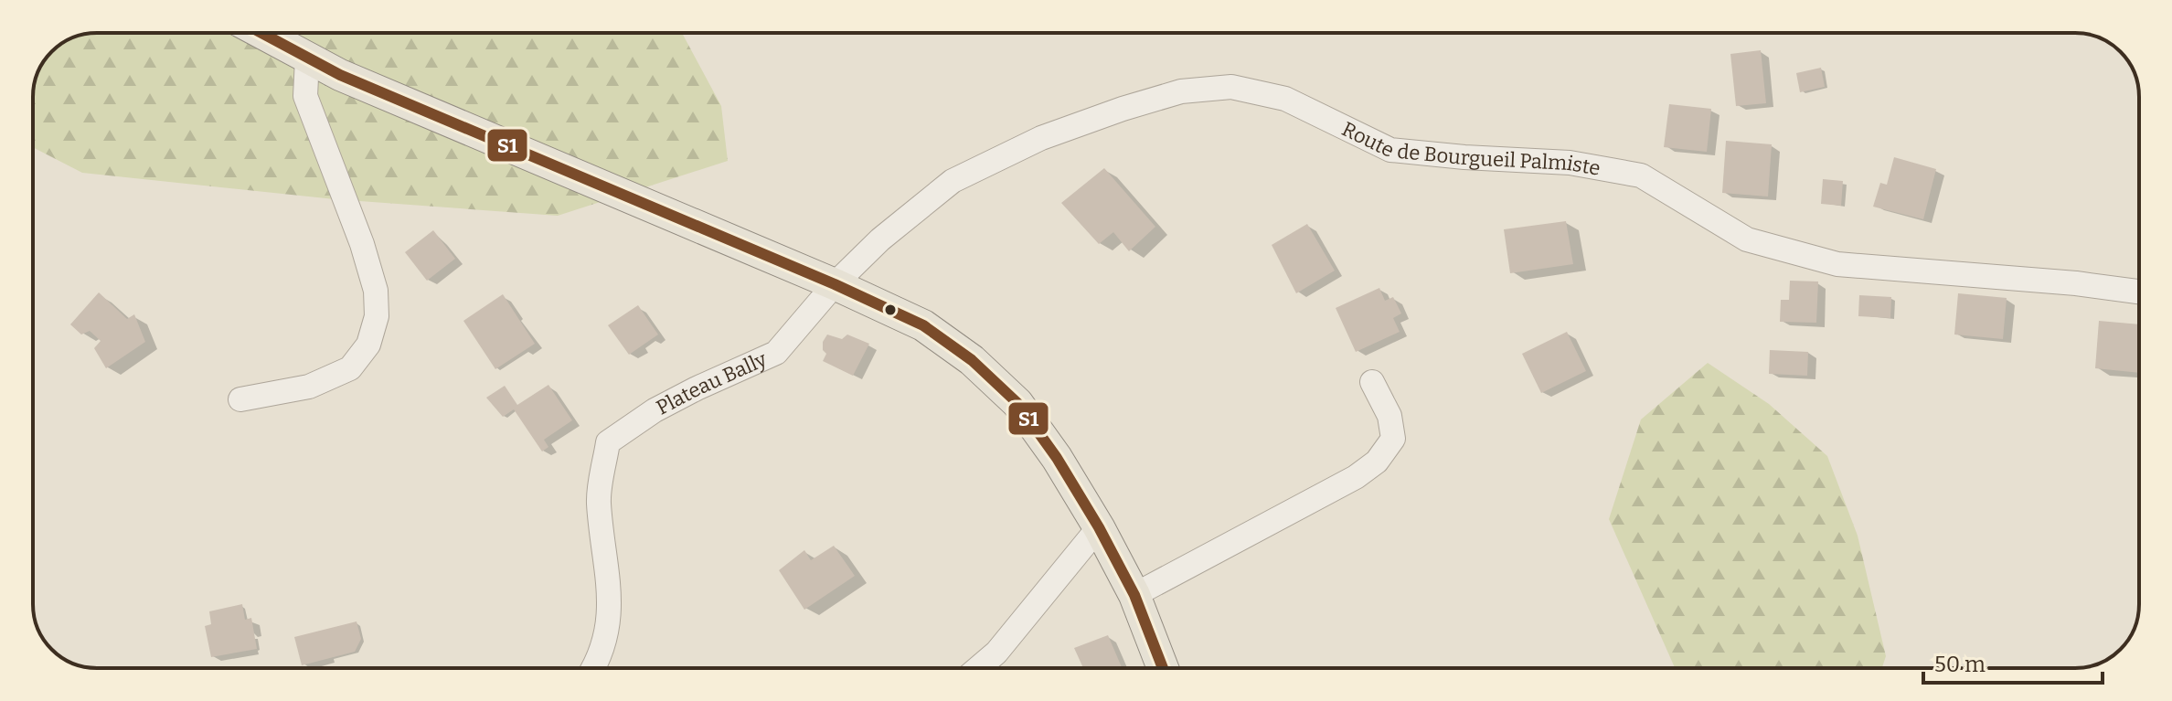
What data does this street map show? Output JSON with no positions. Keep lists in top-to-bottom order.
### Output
{
  "streets": {
    "street": ["Route de Bourgueil Palmiste", "Plateau Bally"]
  },
  "crossings": [
    ["Route de Bourgueil Palmiste", "Plateau Bally"]
  ],
  "lines": ["transit line S1"],
  "scale_bar": "50 m"
}
